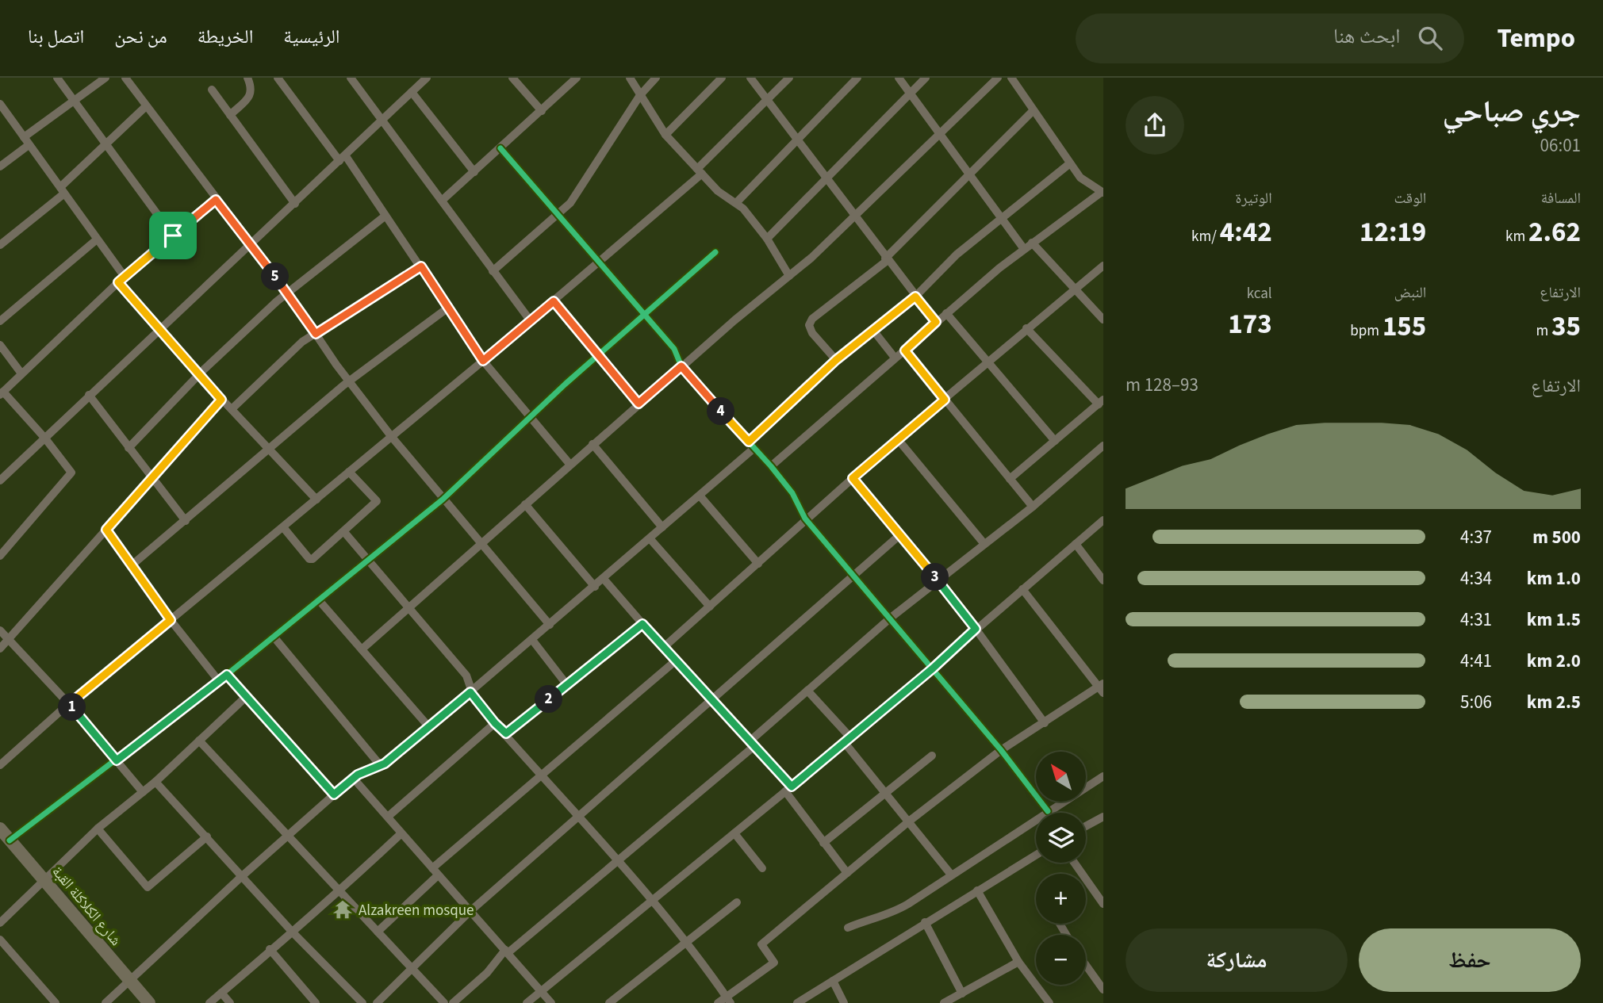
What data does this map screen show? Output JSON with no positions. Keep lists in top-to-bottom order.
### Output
{
  "streets": {
    "street": ["شارع الكلاكلة القبة"]
  },
  "places": {
    "temple": ["Alzakreen mosque"]
  },
  "north": "top left",
  "page": {
    "header": "Tempo",
    "search": "ابحث هنا",
    "nav": [
      "الرئيسية",
      "الخريطة",
      "من نحن",
      "اتصل بنا"
    ],
    "heading": ["جري صباحي", "06:01"],
    "stats": [
      ["المسافة", "2.62 km"],
      ["الوقت", "12:19"],
      ["الوتيرة", "4:42 /km"],
      ["الارتفاع", "35 m"],
      ["النبض", "155 bpm"],
      ["kcal", "173"]
    ],
    "pins": [
      "5",
      "4",
      "3",
      "2",
      "1"
    ],
    "chart": ["الارتفاع", "93–128 m"],
    "list": [
      {
        "name": "500 m",
        "note": "4:37"
      },
      {
        "name": "1.0 km",
        "note": "4:34"
      },
      {
        "name": "1.5 km",
        "note": "4:31"
      },
      {
        "name": "2.0 km",
        "note": "4:41"
      },
      {
        "name": "2.5 km",
        "note": "5:06"
      }
    ],
    "map_buttons": ["+", "−"],
    "buttons": ["حفظ", "مشاركة"]
  }
}
